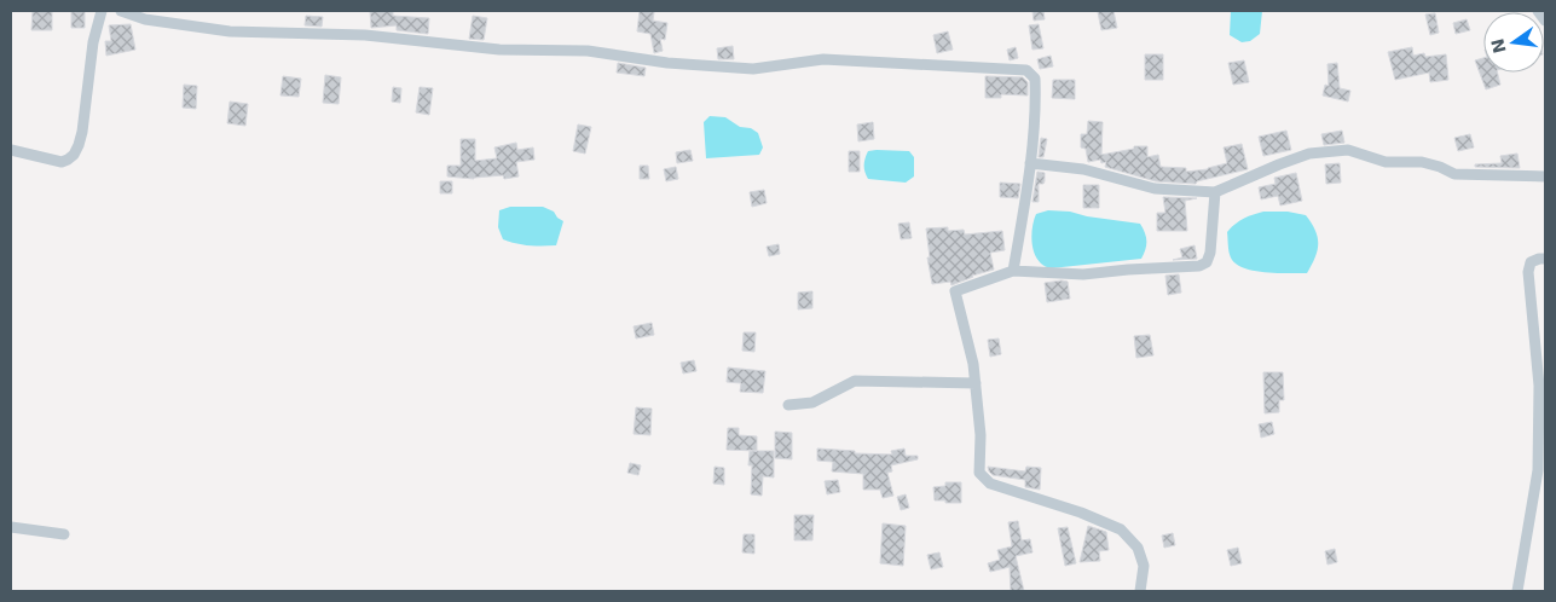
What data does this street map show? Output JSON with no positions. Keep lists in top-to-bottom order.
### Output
{
  "north": "left"
}
